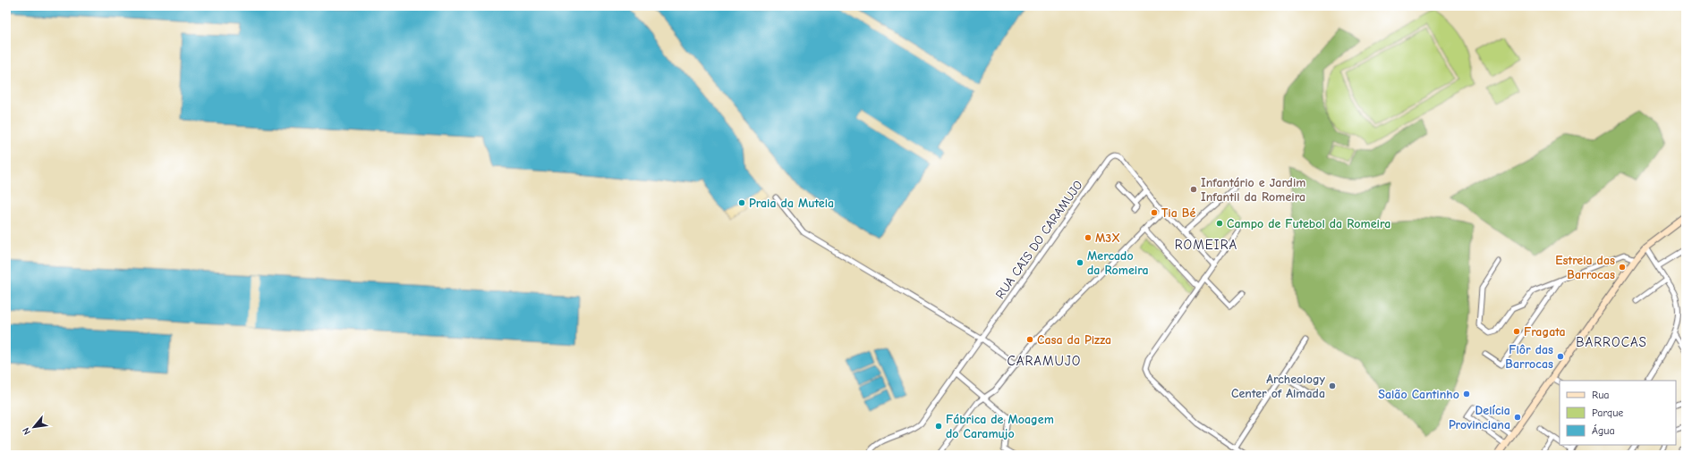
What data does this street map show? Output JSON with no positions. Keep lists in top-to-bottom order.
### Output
{
  "streets": {
    "street": ["RUA CAIS DO CARAMUJO"]
  },
  "districts": ["ROMEIRA", "BARROCAS", "CARAMUJO"],
  "places": [
    "Infantário e Jardim Infantil da Romeira",
    "Praia da Mutela",
    "Tia Bé",
    "Campo de Futebol da Romeira",
    "M3X",
    "Mercado da Romeira",
    "Estrela das Barrocas",
    "Fragata",
    "Casa da Pizza",
    "Flôr das Barrocas",
    "Archeology Center of Almada",
    "Salão Cantinho",
    "Delícia Provinciana",
    "Fábrica de Moagem do Caramujo"
  ],
  "legend": ["Rua", "Parque", "Água"],
  "north": "bottom left"
}
